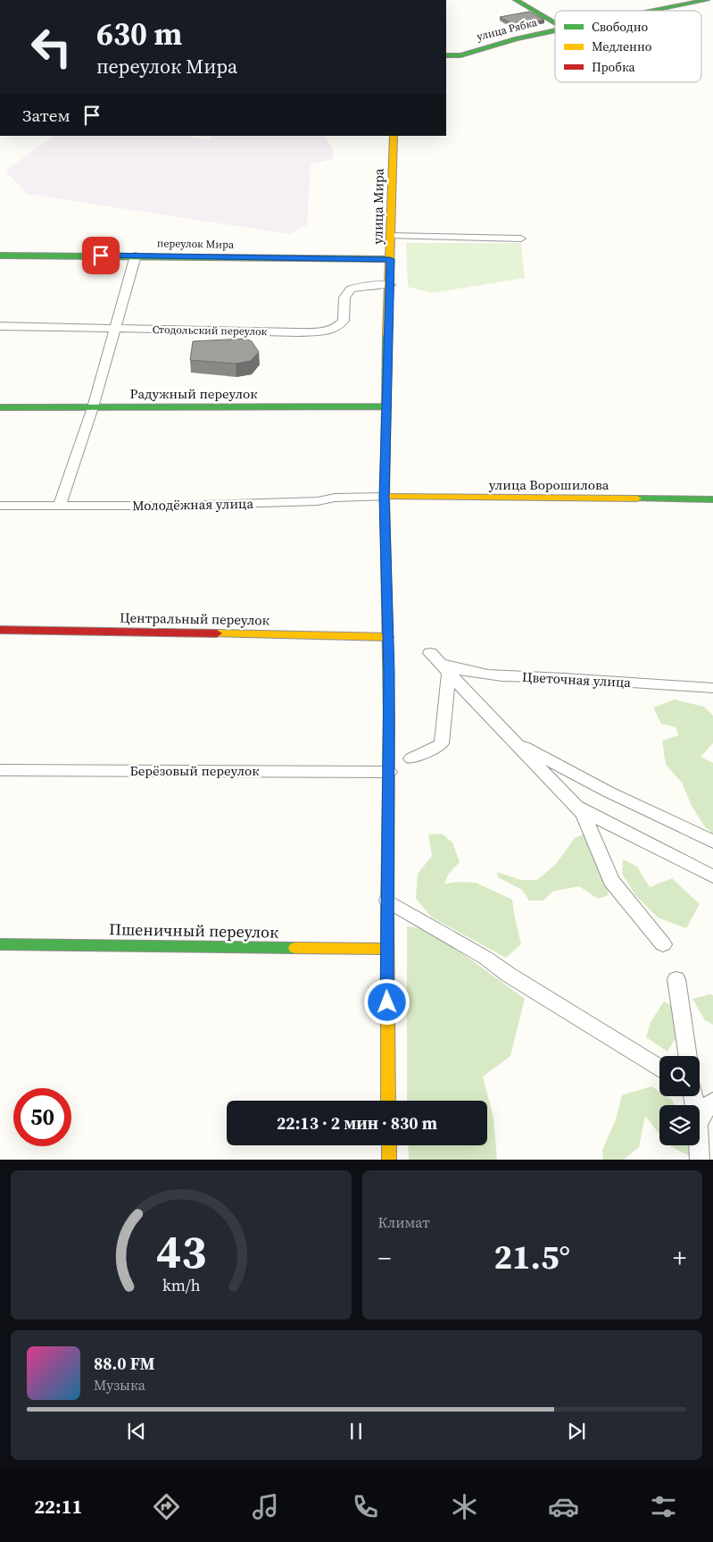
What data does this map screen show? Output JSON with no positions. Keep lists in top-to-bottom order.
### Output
{
  "streets": {
    "street": [
      "улица Рябка",
      "улица Мира",
      "переулок Мира",
      "Стодольский переулок",
      "Радужный переулок",
      "улица Ворошилова",
      "Молодёжная улица",
      "Центральный переулок",
      "Цветочная улица",
      "Берёзовый переулок",
      "Пшеничный переулок"
    ]
  },
  "crossings": [
    ["улица Мира", "переулок Мира"],
    ["улица Мира", "Стодольский переулок"],
    ["улица Мира", "Радужный переулок"],
    ["улица Мира", "улица Ворошилова"],
    ["улица Мира", "Молодёжная улица"],
    ["улица Мира", "Центральный переулок"],
    ["улица Мира", "Берёзовый переулок"],
    ["улица Мира", "Пшеничный переулок"],
    ["улица Ворошилова", "Молодёжная улица"]
  ],
  "legend": ["Свободно", "Медленно", "Пробка"],
  "page": {
    "turn": ["630 m", "переулок Мира"],
    "then": "Затем",
    "limit": "50",
    "trip": "22:13 · 2 мин · 830 m",
    "tile": "Климат",
    "heat": ["−", "21.5°", "+"],
    "song": ["88.0 FM", "Музыка"],
    "tabs": "22:11",
    "gauge": ["43", "km/h"]
  }
}
